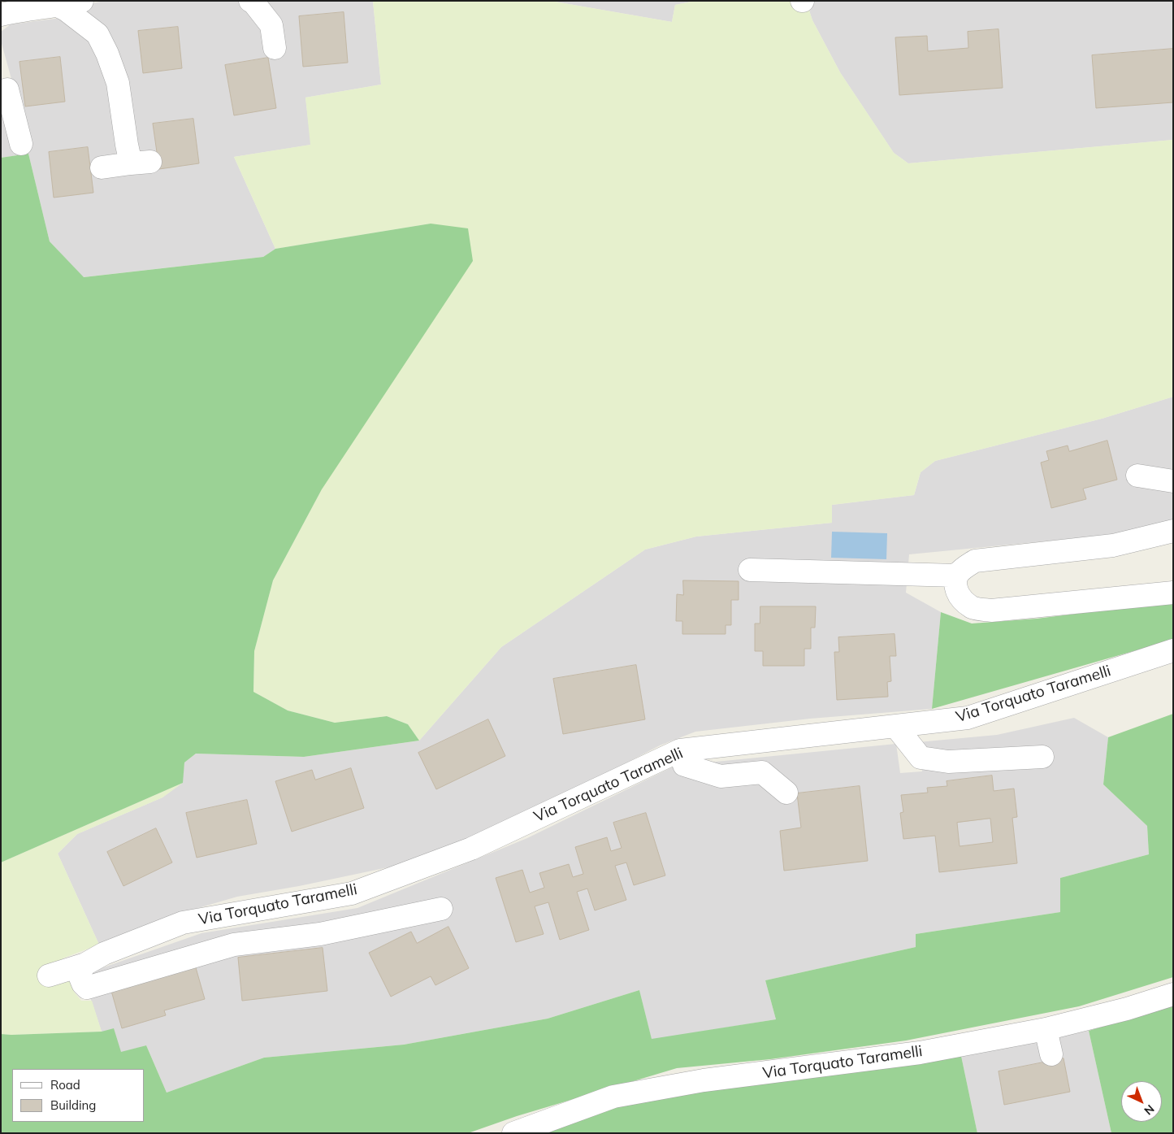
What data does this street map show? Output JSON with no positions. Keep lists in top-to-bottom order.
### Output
{
  "streets": {
    "street": ["Via Torquato Taramelli"]
  },
  "legend": ["Road", "Building"],
  "north": "bottom right"
}
